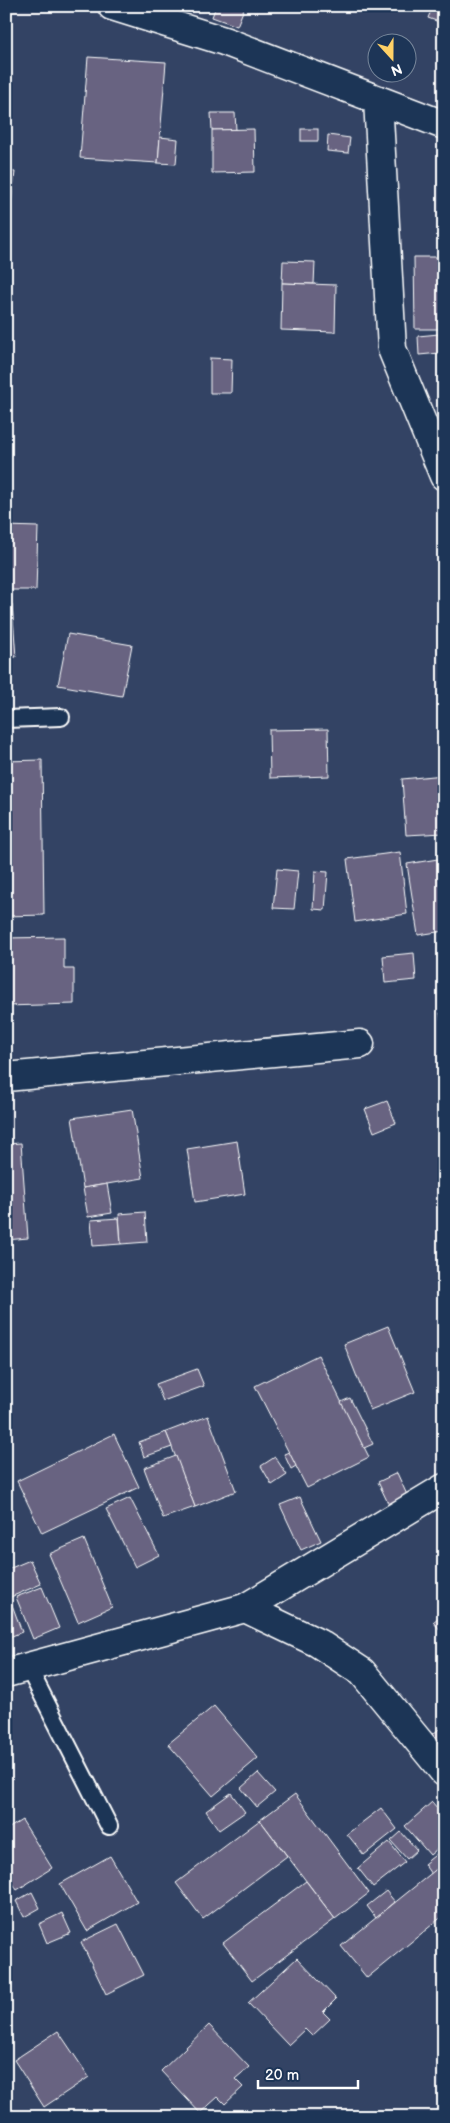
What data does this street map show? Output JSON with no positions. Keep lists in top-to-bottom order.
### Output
{
  "scale_bar": "20 m",
  "north": "bottom"
}
